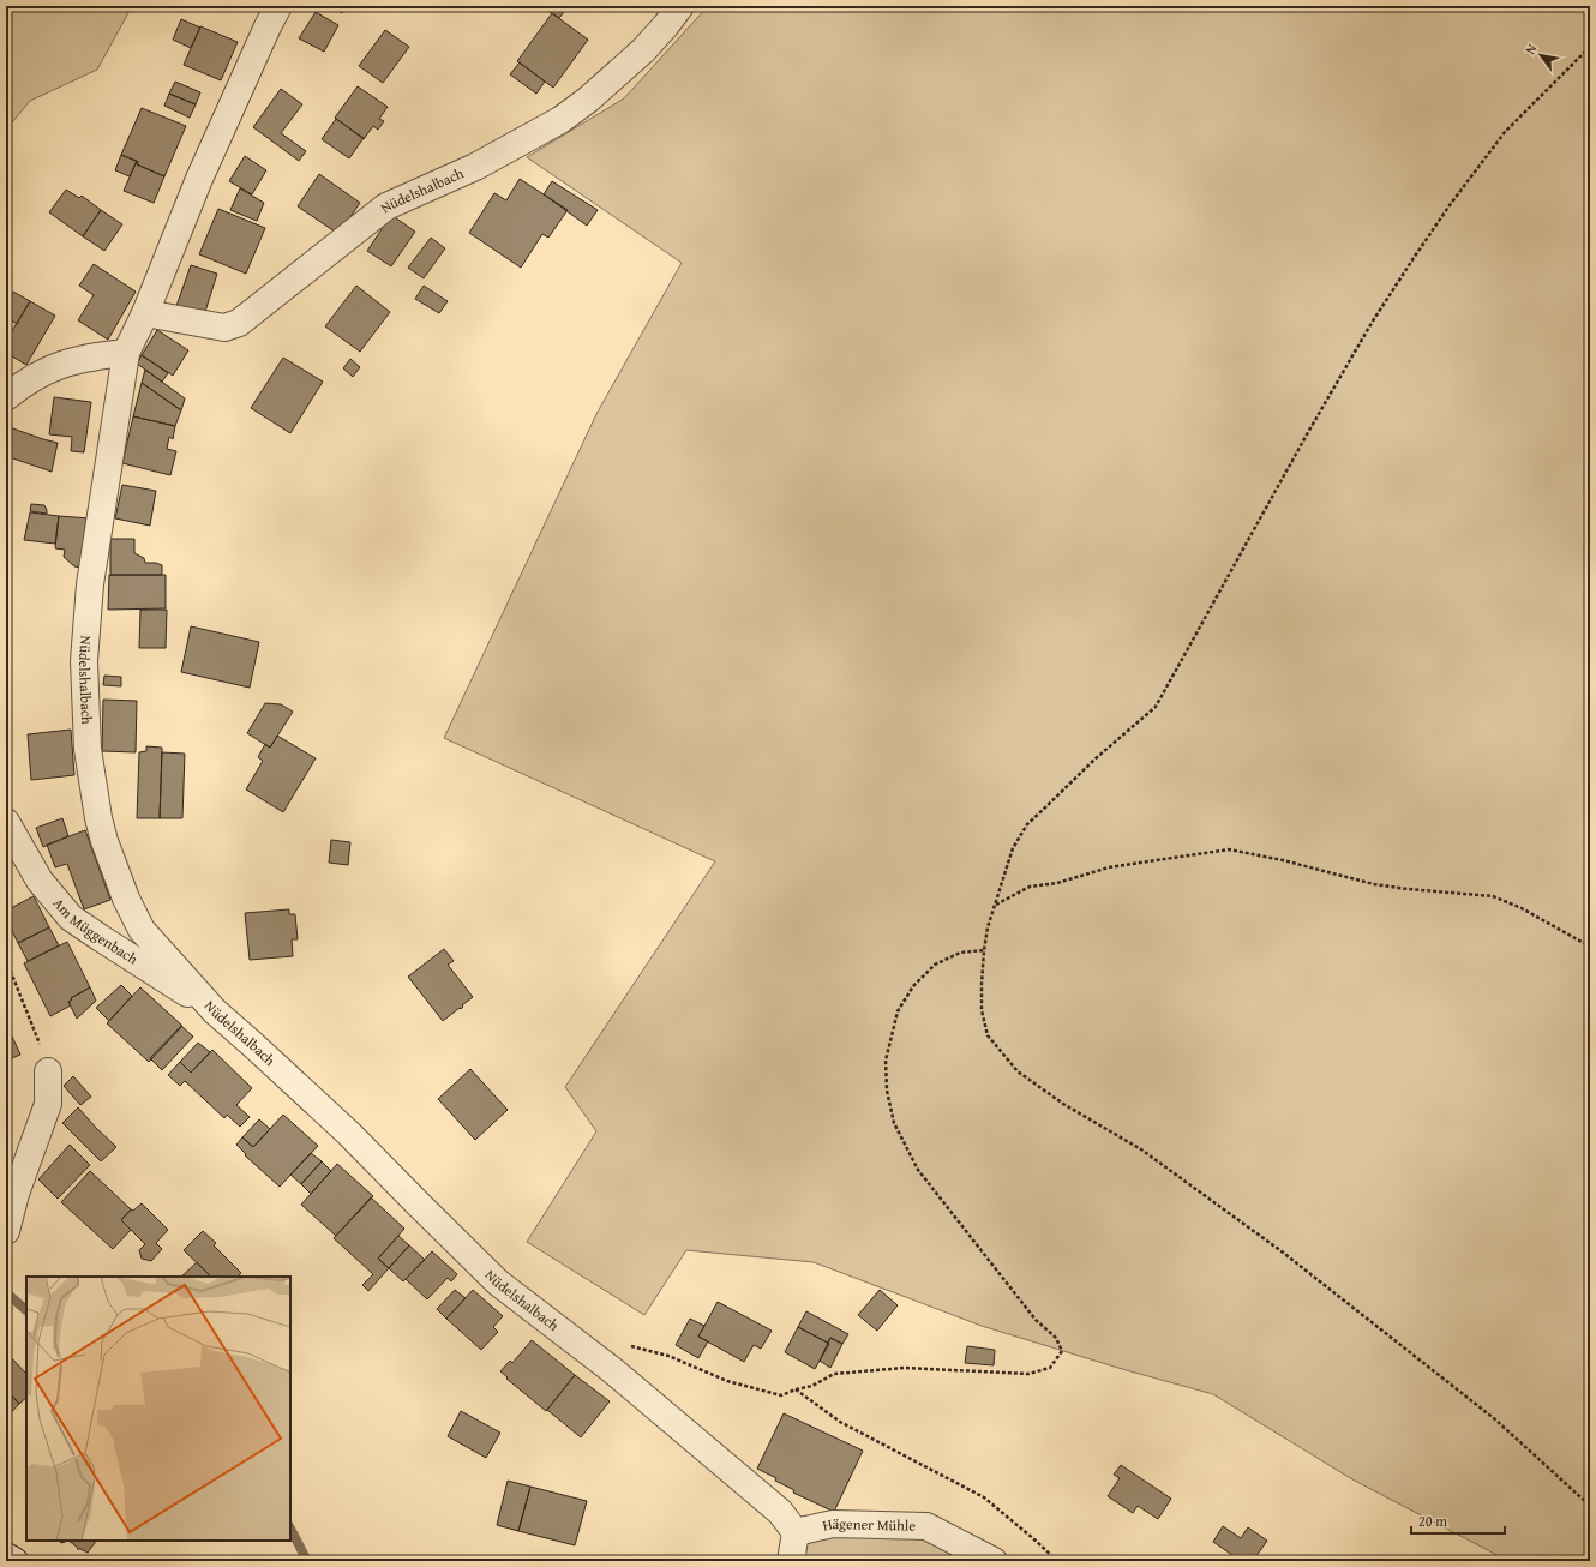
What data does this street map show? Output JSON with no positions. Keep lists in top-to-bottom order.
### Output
{
  "streets": {
    "street": ["Nüdelshalbach", "Am Müggenbach", "Hägener Mühle"]
  },
  "crossings": [
    ["Nüdelshalbach", "Am Müggenbach"],
    ["Nüdelshalbach", "Hägener Mühle"]
  ],
  "scale_bar": "20 m",
  "north": "top left"
}
